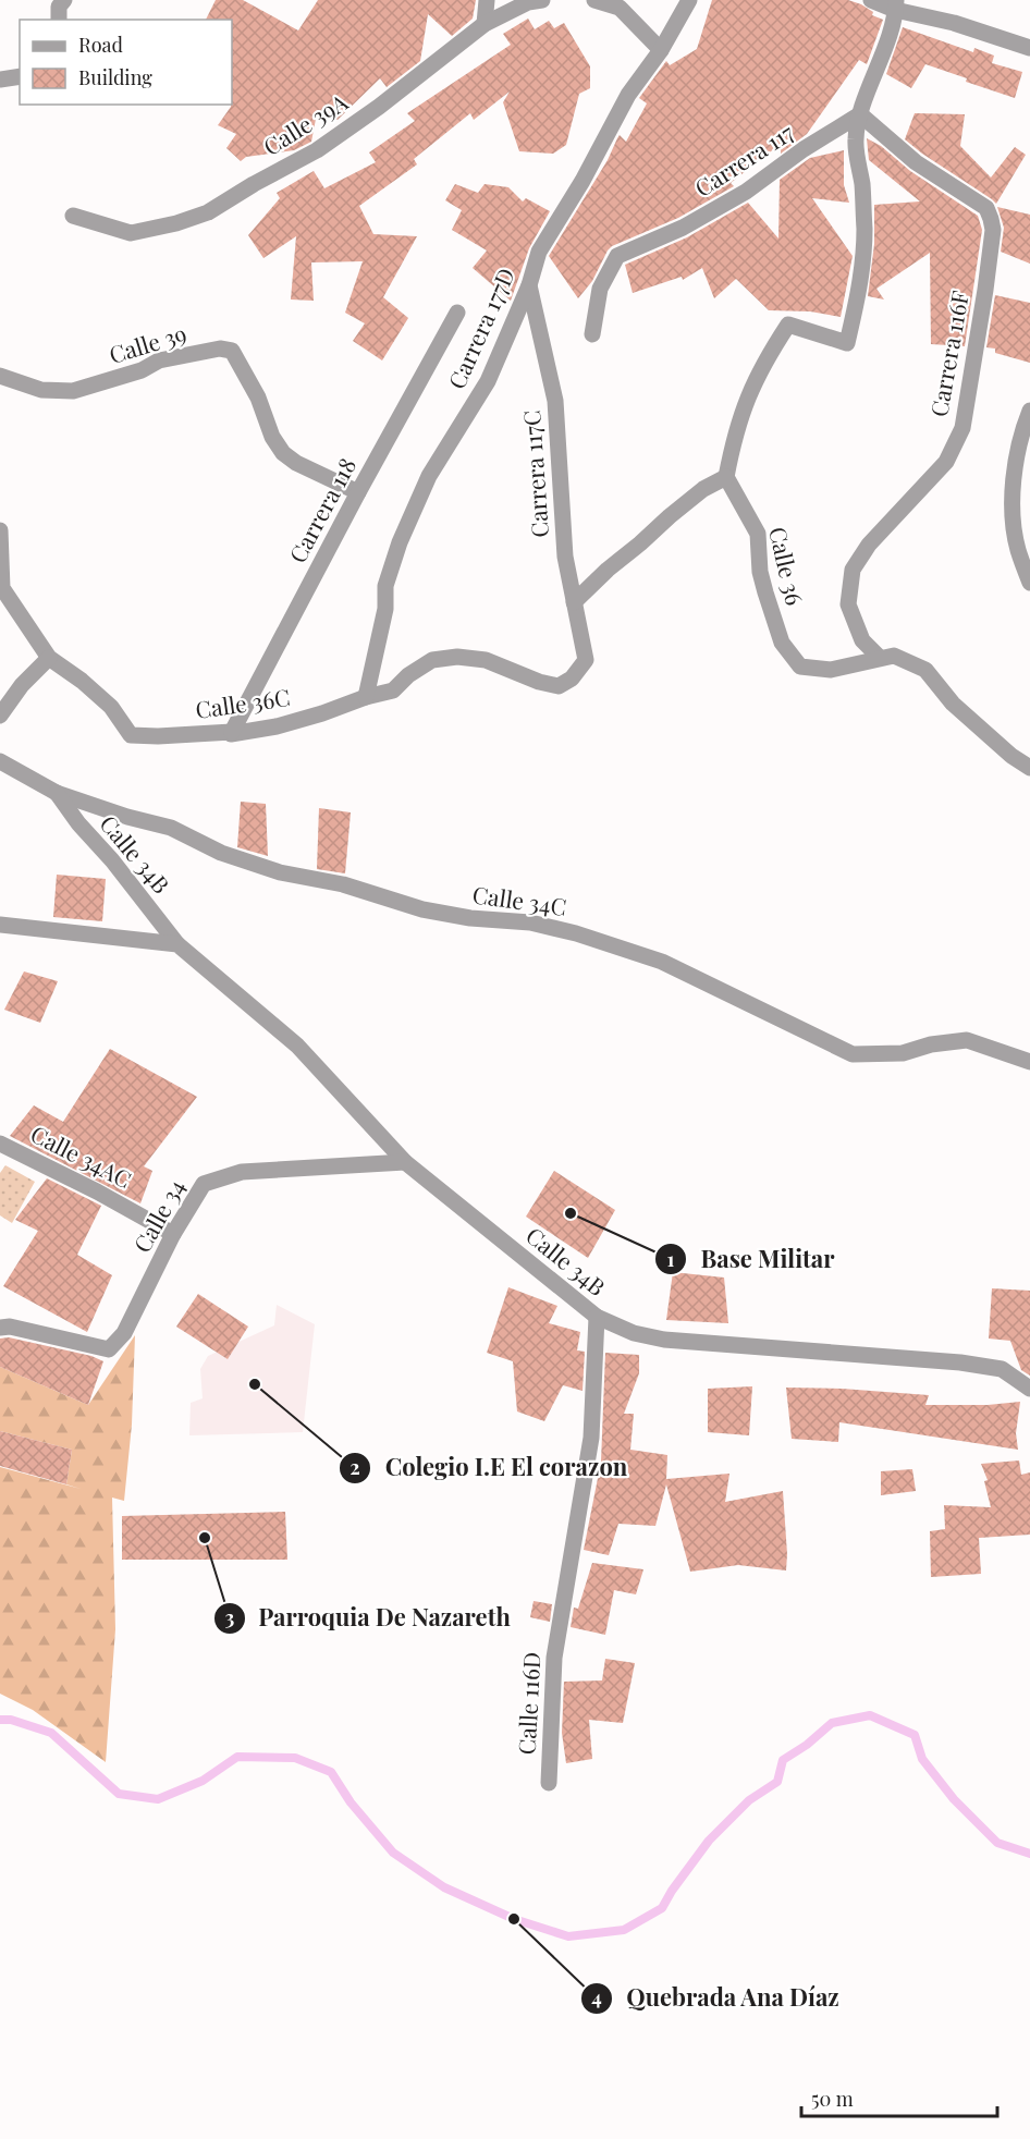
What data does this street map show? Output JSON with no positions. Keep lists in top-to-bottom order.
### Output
{
  "streets": {
    "street": [
      "Calle 39A",
      "Carrera 117",
      "Carrera 177D",
      "Calle 39",
      "Carrera 116F",
      "Carrera 117C",
      "Carrera 118",
      "Calle 36",
      "Calle 36C",
      "Calle 34B",
      "Calle 34C",
      "Calle 34AC",
      "Calle 34",
      "Calle 116D"
    ]
  },
  "crossings": [
    ["Carrera 117", "Carrera 116F"],
    ["Carrera 177D", "Carrera 117C"],
    ["Carrera 177D", "Calle 36C"],
    ["Calle 39", "Carrera 118"],
    ["Carrera 116F", "Calle 36"],
    ["Carrera 117C", "Calle 36C"],
    ["Carrera 118", "Calle 36C"],
    ["Calle 34B", "Calle 34C"],
    ["Calle 34B", "Calle 34"],
    ["Calle 34B", "Calle 116D"],
    ["Calle 34AC", "Calle 34"]
  ],
  "places": [
    "Base Militar",
    "Colegio I.E El corazon",
    "Parroquia De Nazareth",
    "Quebrada Ana Díaz"
  ],
  "legend": ["Road", "Building"],
  "scale_bar": "50 m"
}
